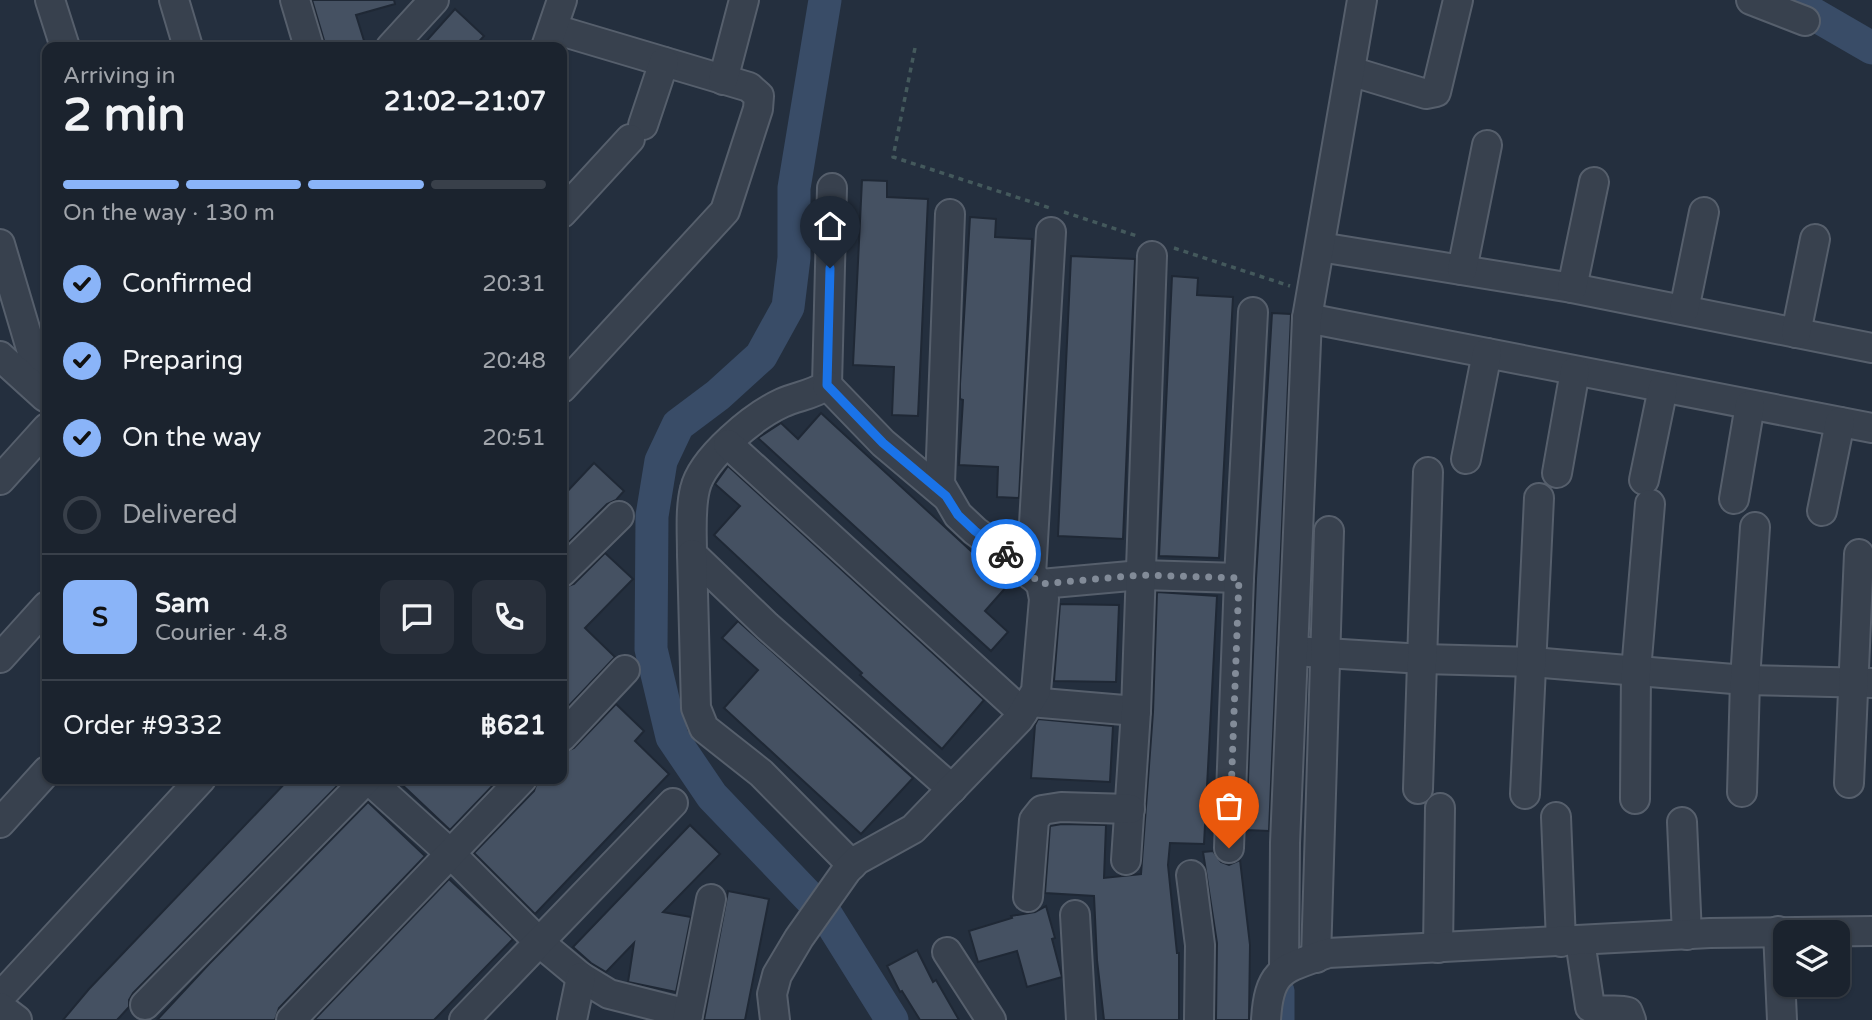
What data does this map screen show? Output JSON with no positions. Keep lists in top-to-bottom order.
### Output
{
  "page": {
    "heading": ["2 min", "Arriving in", "21:02–21:07"],
    "panel": [
      "Sam",
      "Courier · 4.8",
      "Order #9332",
      "฿621"
    ],
    "bar": "On the way · 130 m",
    "list": [
      ["Confirmed", "20:31"],
      ["Preparing", "20:48"],
      ["On the way", "20:51"],
      "Delivered"
    ],
    "round": "S"
  }
}
